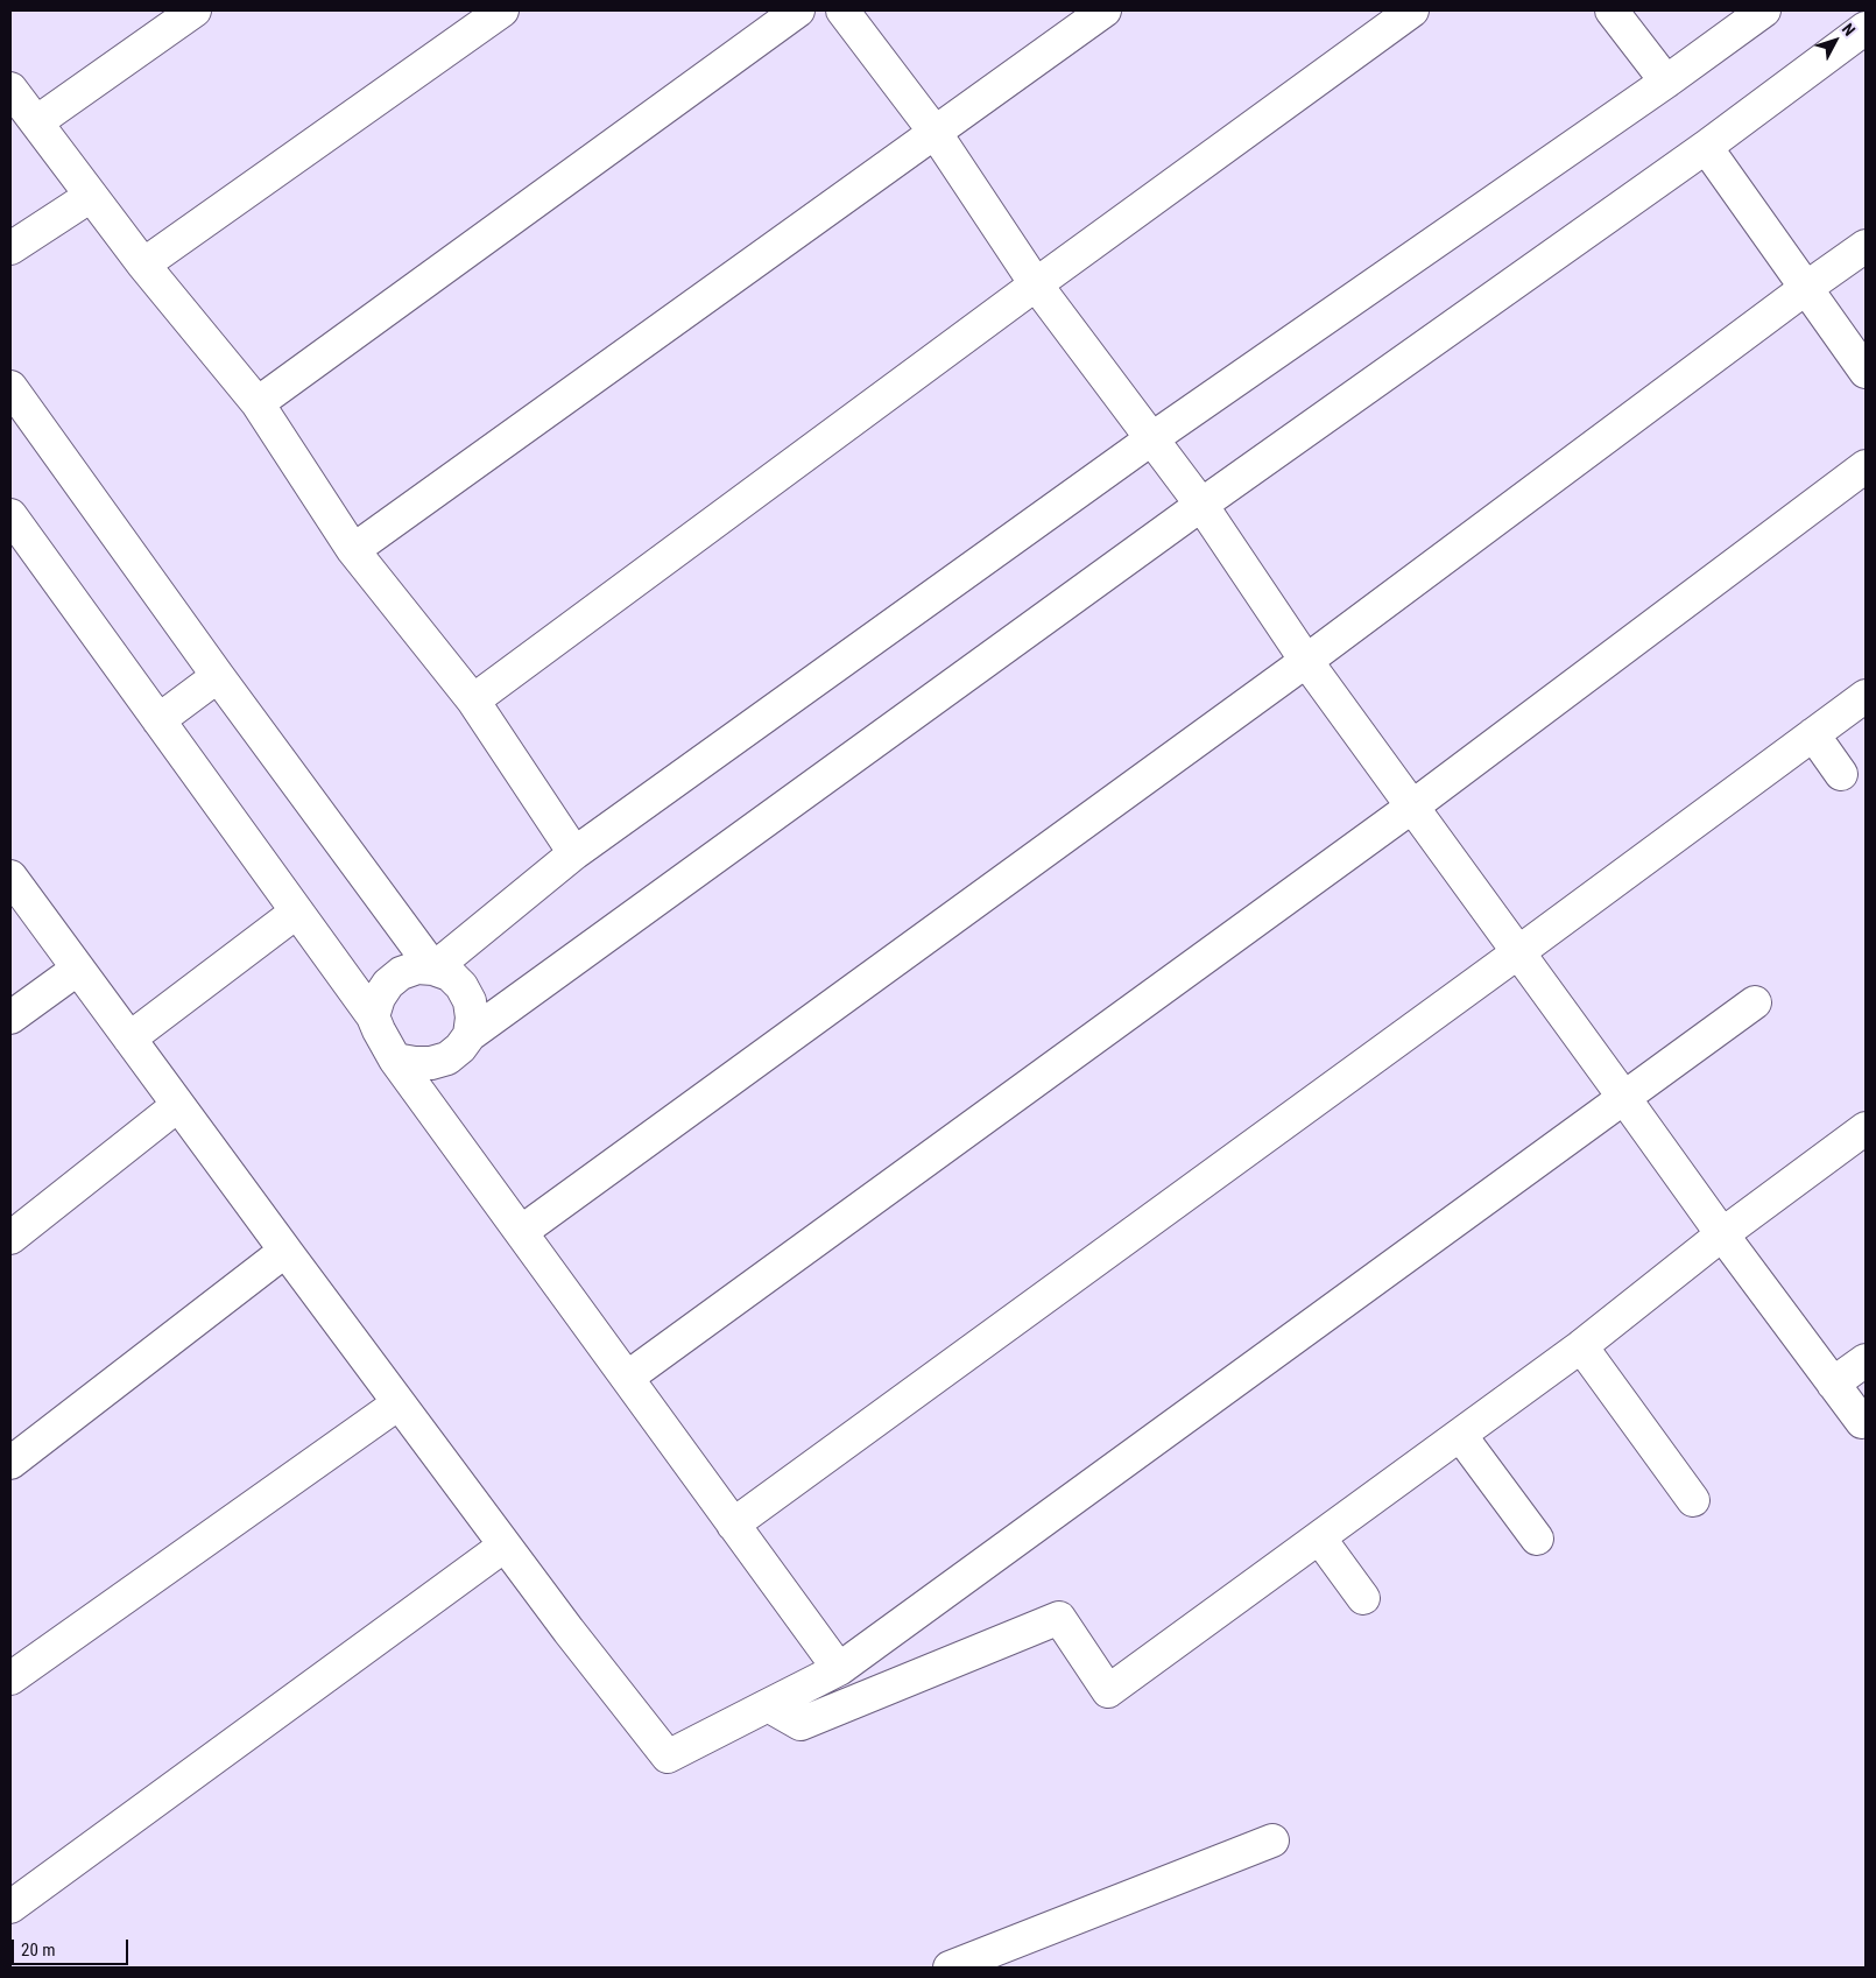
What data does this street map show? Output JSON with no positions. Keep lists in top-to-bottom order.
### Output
{
  "scale_bar": "20 m",
  "north": "top right"
}
